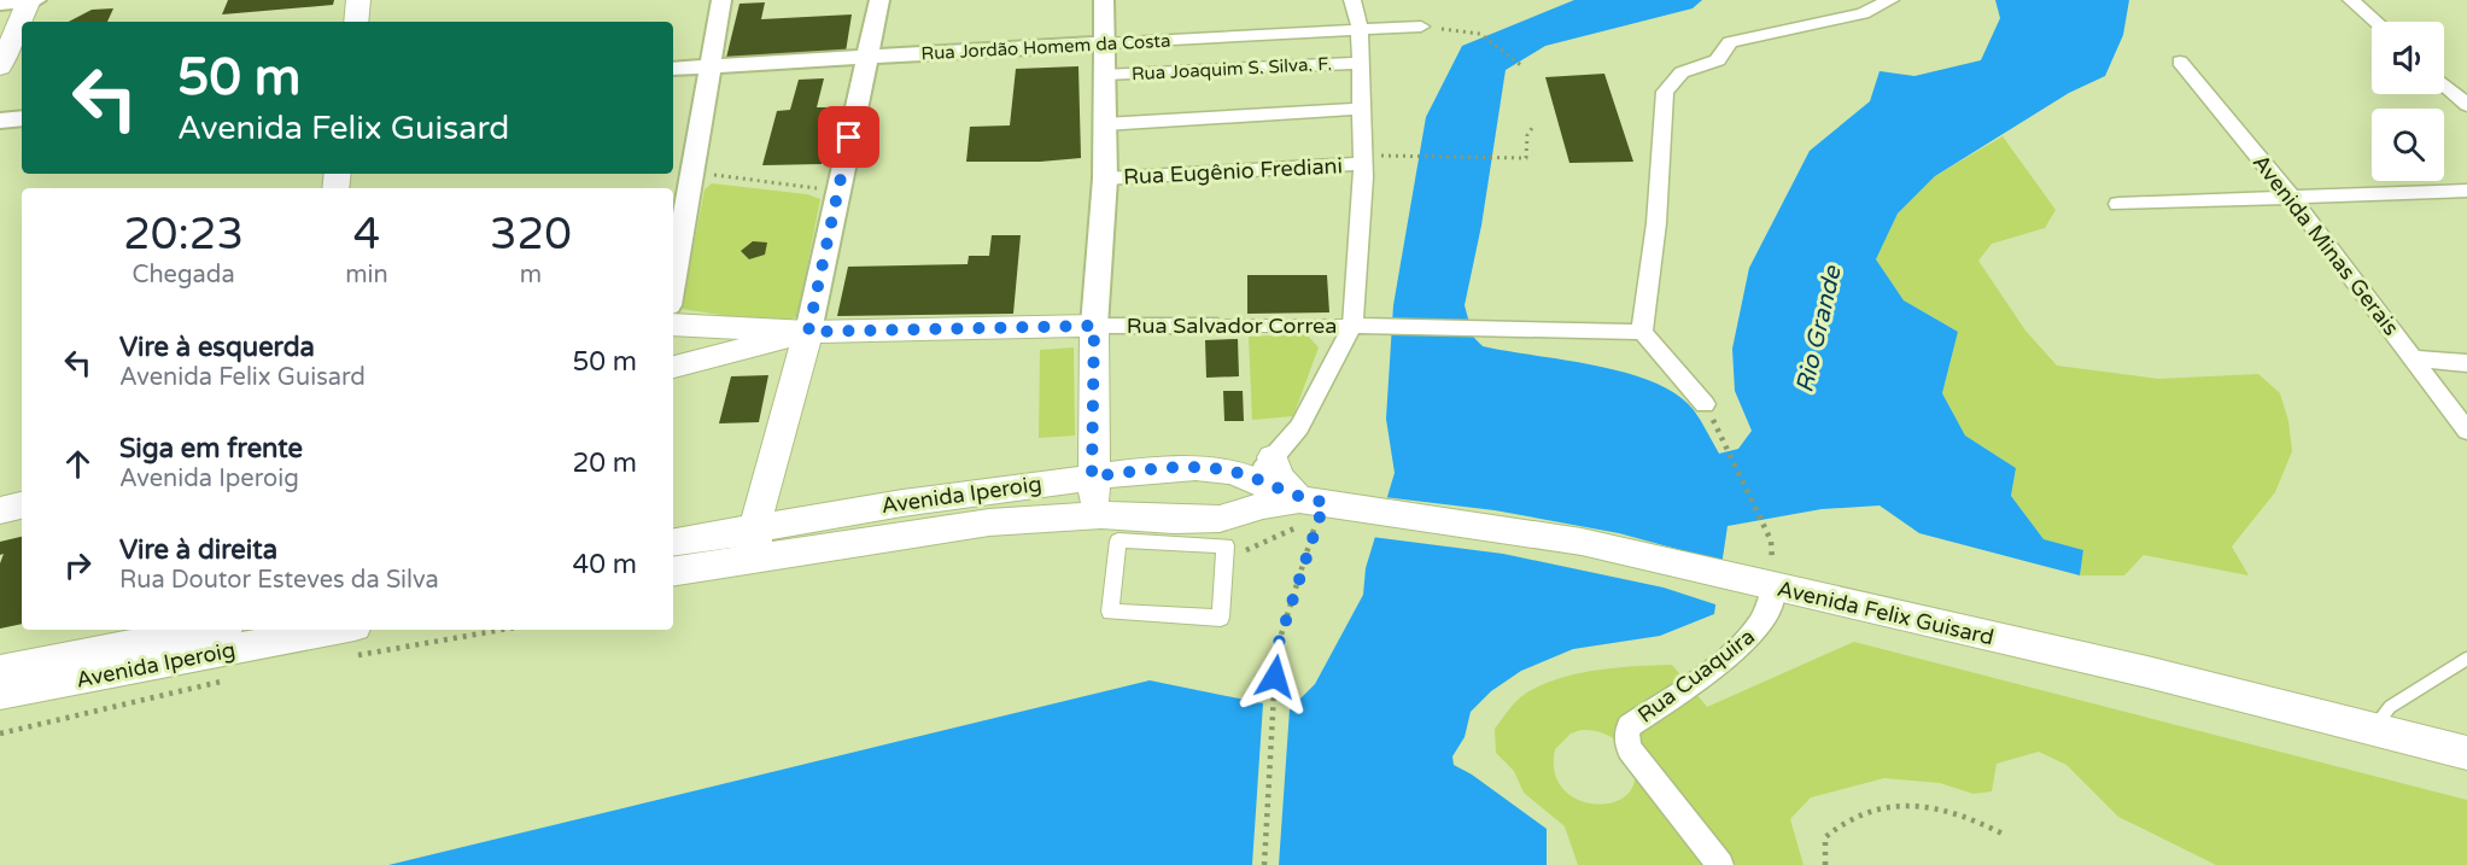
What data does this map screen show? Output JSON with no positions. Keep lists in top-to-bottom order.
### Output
{
  "streets": {
    "main road": ["Rua Salvador Correa", "Avenida Iperoig", "Avenida Felix Guisard"],
    "street": [
      "Rua Jordão Homem da Costa",
      "Rua Joaquim S. Silva. F.",
      "Rua Eugênio Frediani",
      "Avenida Minas Gerais",
      "Rua Cuaquira"
    ]
  },
  "crossings": [
    ["Avenida Iperoig", "Avenida Felix Guisard"],
    ["Avenida Felix Guisard", "Rua Cuaquira"]
  ],
  "water": ["Rio Grande"],
  "page": {
    "turn": ["50 m", "Avenida Felix Guisard"],
    "eta": [
      "20:23",
      "Chegada",
      "4",
      "min",
      "320",
      "m"
    ],
    "list": [
      {
        "name": "Vire à esquerda",
        "note": "Avenida Felix Guisard",
        "value": "50 m"
      },
      {
        "name": "Siga em frente",
        "note": "Avenida Iperoig",
        "value": "20 m"
      },
      {
        "name": "Vire à direita",
        "note": "Rua Doutor Esteves da Silva",
        "value": "40 m"
      }
    ]
  }
}
